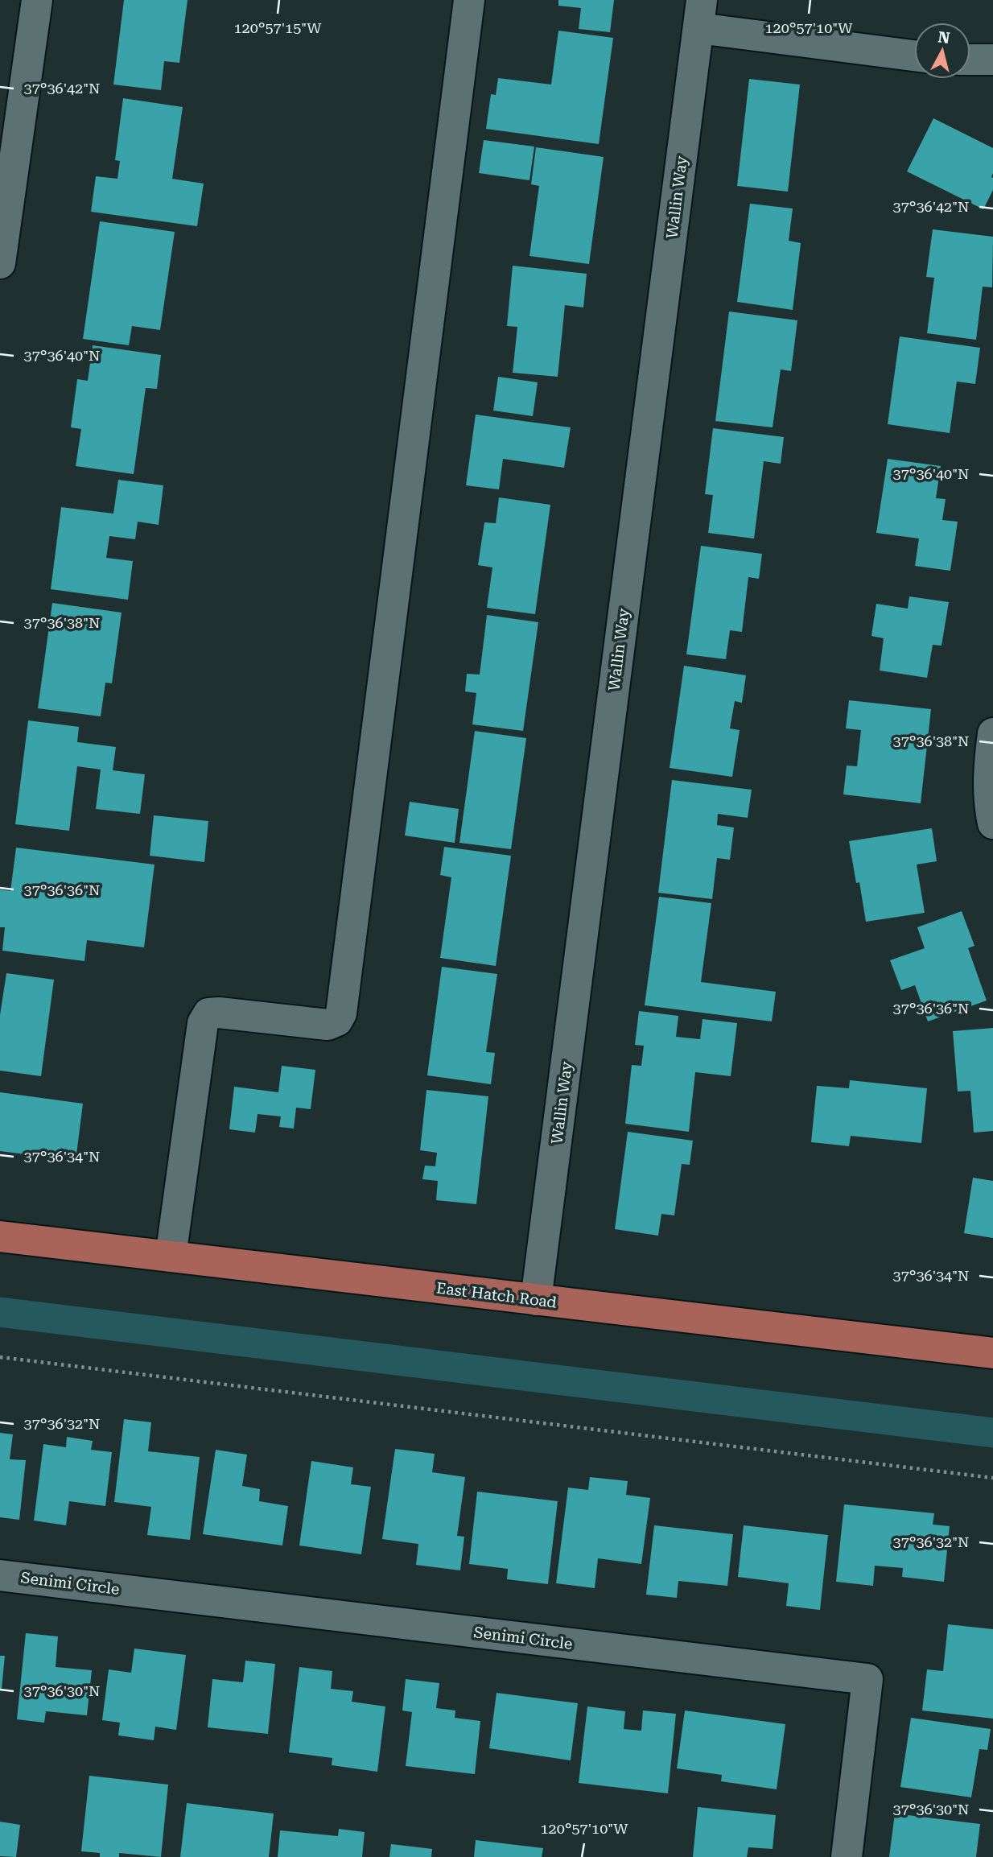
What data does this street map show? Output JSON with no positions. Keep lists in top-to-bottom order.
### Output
{
  "streets": {
    "main road": ["East Hatch Road"],
    "street": ["Wallin Way", "Senimi Circle"]
  },
  "crossings": [
    ["Wallin Way", "East Hatch Road"]
  ],
  "north": "top",
  "coordinates": [
    "120°57'15\"W",
    "120°57'10\"W",
    "37°36'42\"N",
    "37°36'40\"N",
    "37°36'38\"N",
    "37°36'36\"N",
    "37°36'34\"N",
    "37°36'32\"N",
    "37°36'30\"N"
  ]
}
